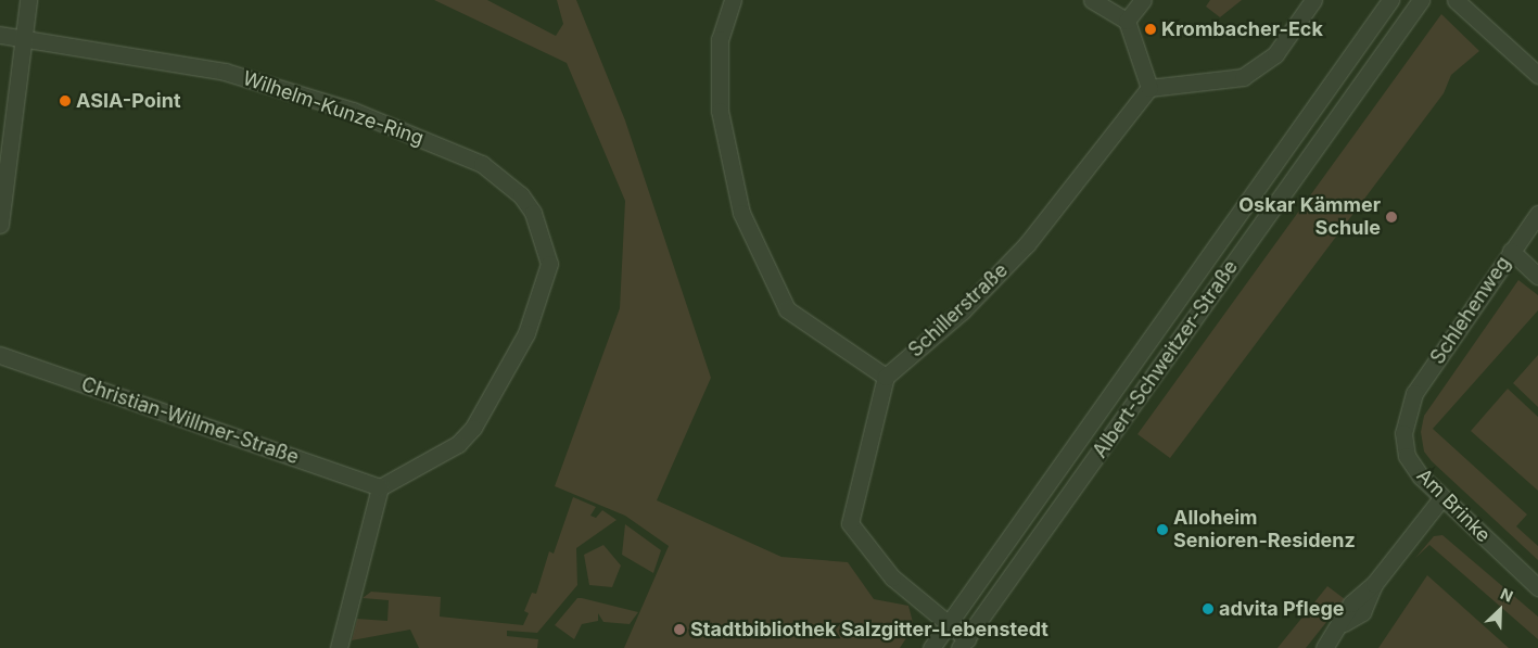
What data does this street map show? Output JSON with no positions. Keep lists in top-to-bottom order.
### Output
{
  "streets": {
    "street": [
      "Wilhelm-Kunze-Ring",
      "Schillerstraße",
      "Schlehenweg",
      "Albert-Schweitzer-Straße",
      "Christian-Willmer-Straße",
      "Am Brinke"
    ]
  },
  "crossings": [
    ["Wilhelm-Kunze-Ring", "Christian-Willmer-Straße"],
    ["Schlehenweg", "Am Brinke"]
  ],
  "places": [
    "Krombacher-Eck",
    "ASIA-Point",
    "Oskar Kämmer Schule",
    "Alloheim Senioren-Residenz",
    "advita Pflege",
    "Stadtbibliothek Salzgitter-Lebenstedt"
  ],
  "north": "top right"
}
